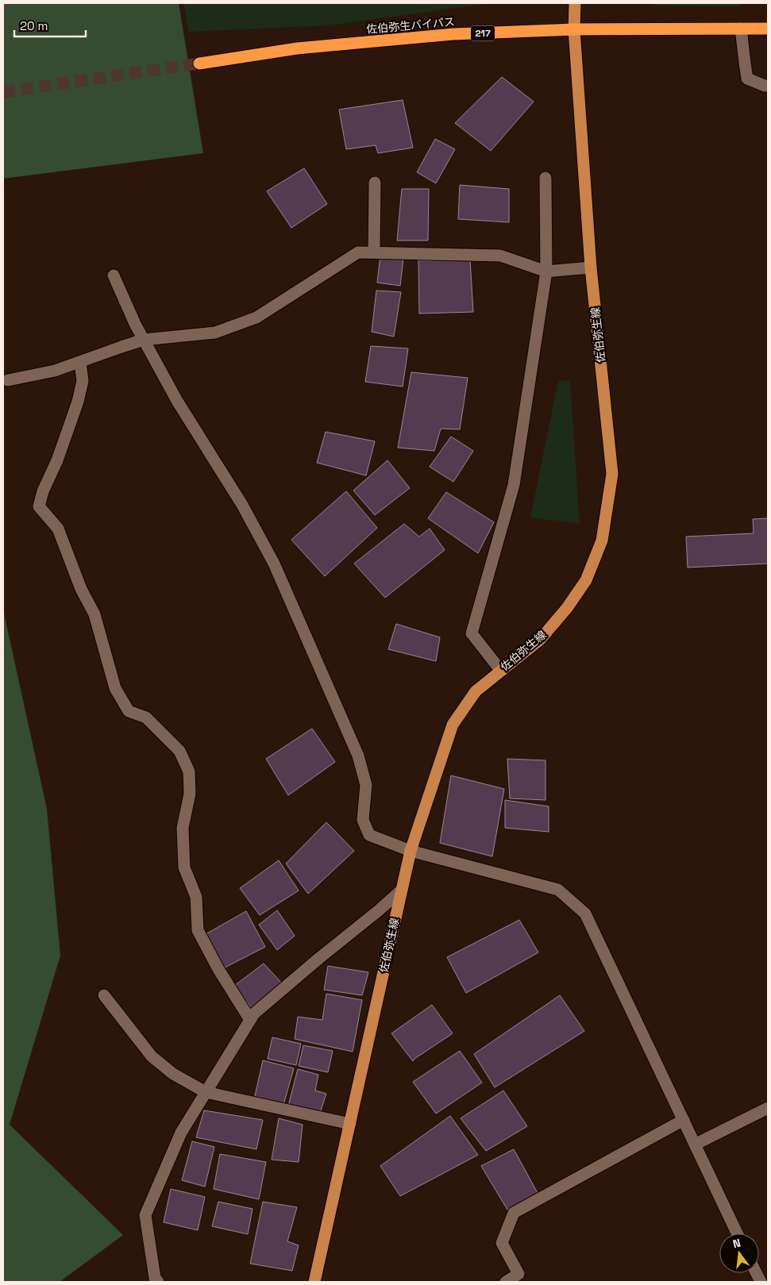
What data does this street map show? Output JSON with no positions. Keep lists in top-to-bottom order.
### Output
{
  "streets": {
    "highway": ["佐伯弥生バイパス", "217"],
    "main road": ["佐伯弥生線"]
  },
  "crossings": [
    ["佐伯弥生バイパス", "佐伯弥生線"]
  ],
  "scale_bar": "20 m",
  "north": "top"
}
